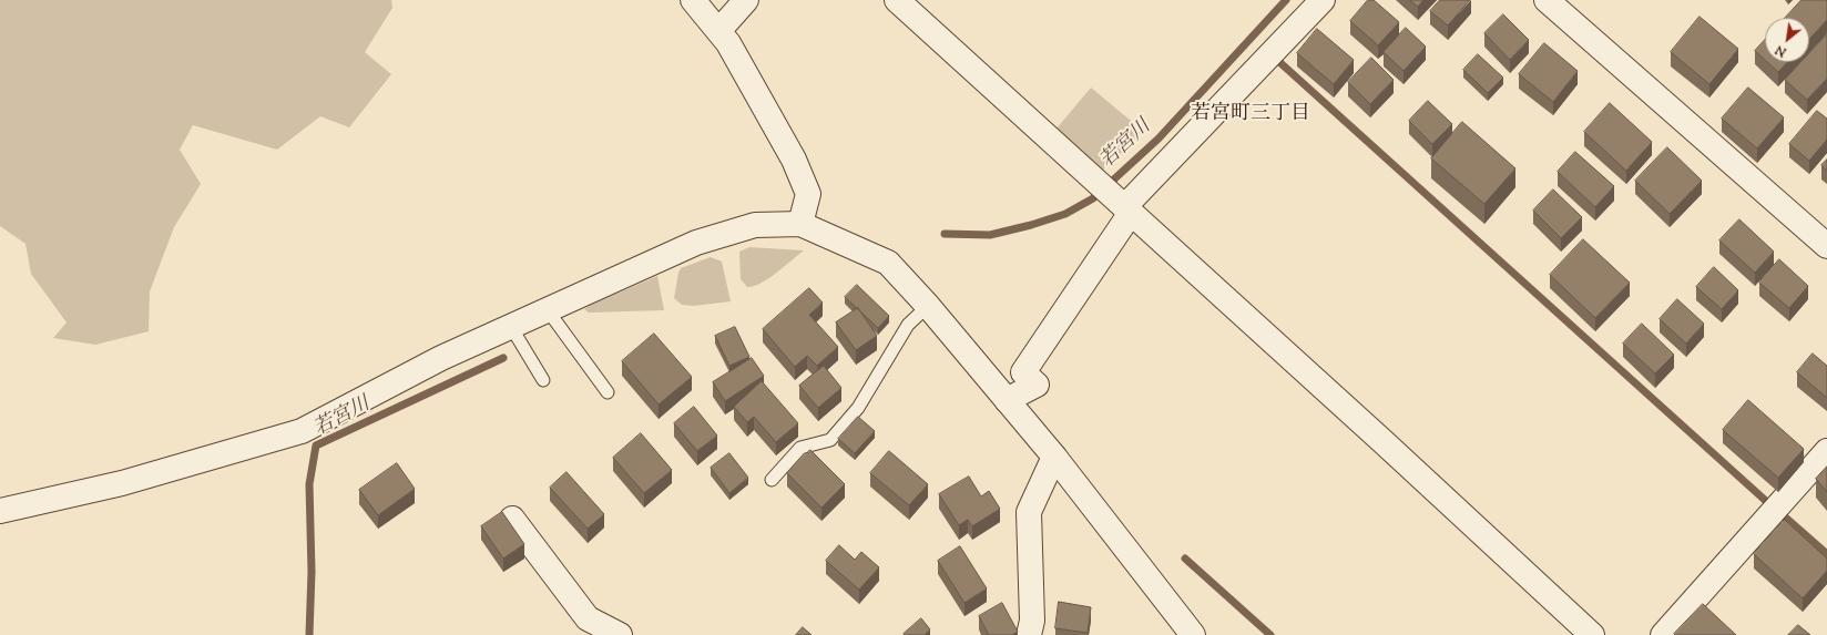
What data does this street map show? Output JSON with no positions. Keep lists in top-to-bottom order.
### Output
{
  "districts": ["若宮町三丁目"],
  "water": ["若宮川"],
  "north": "bottom left"
}
